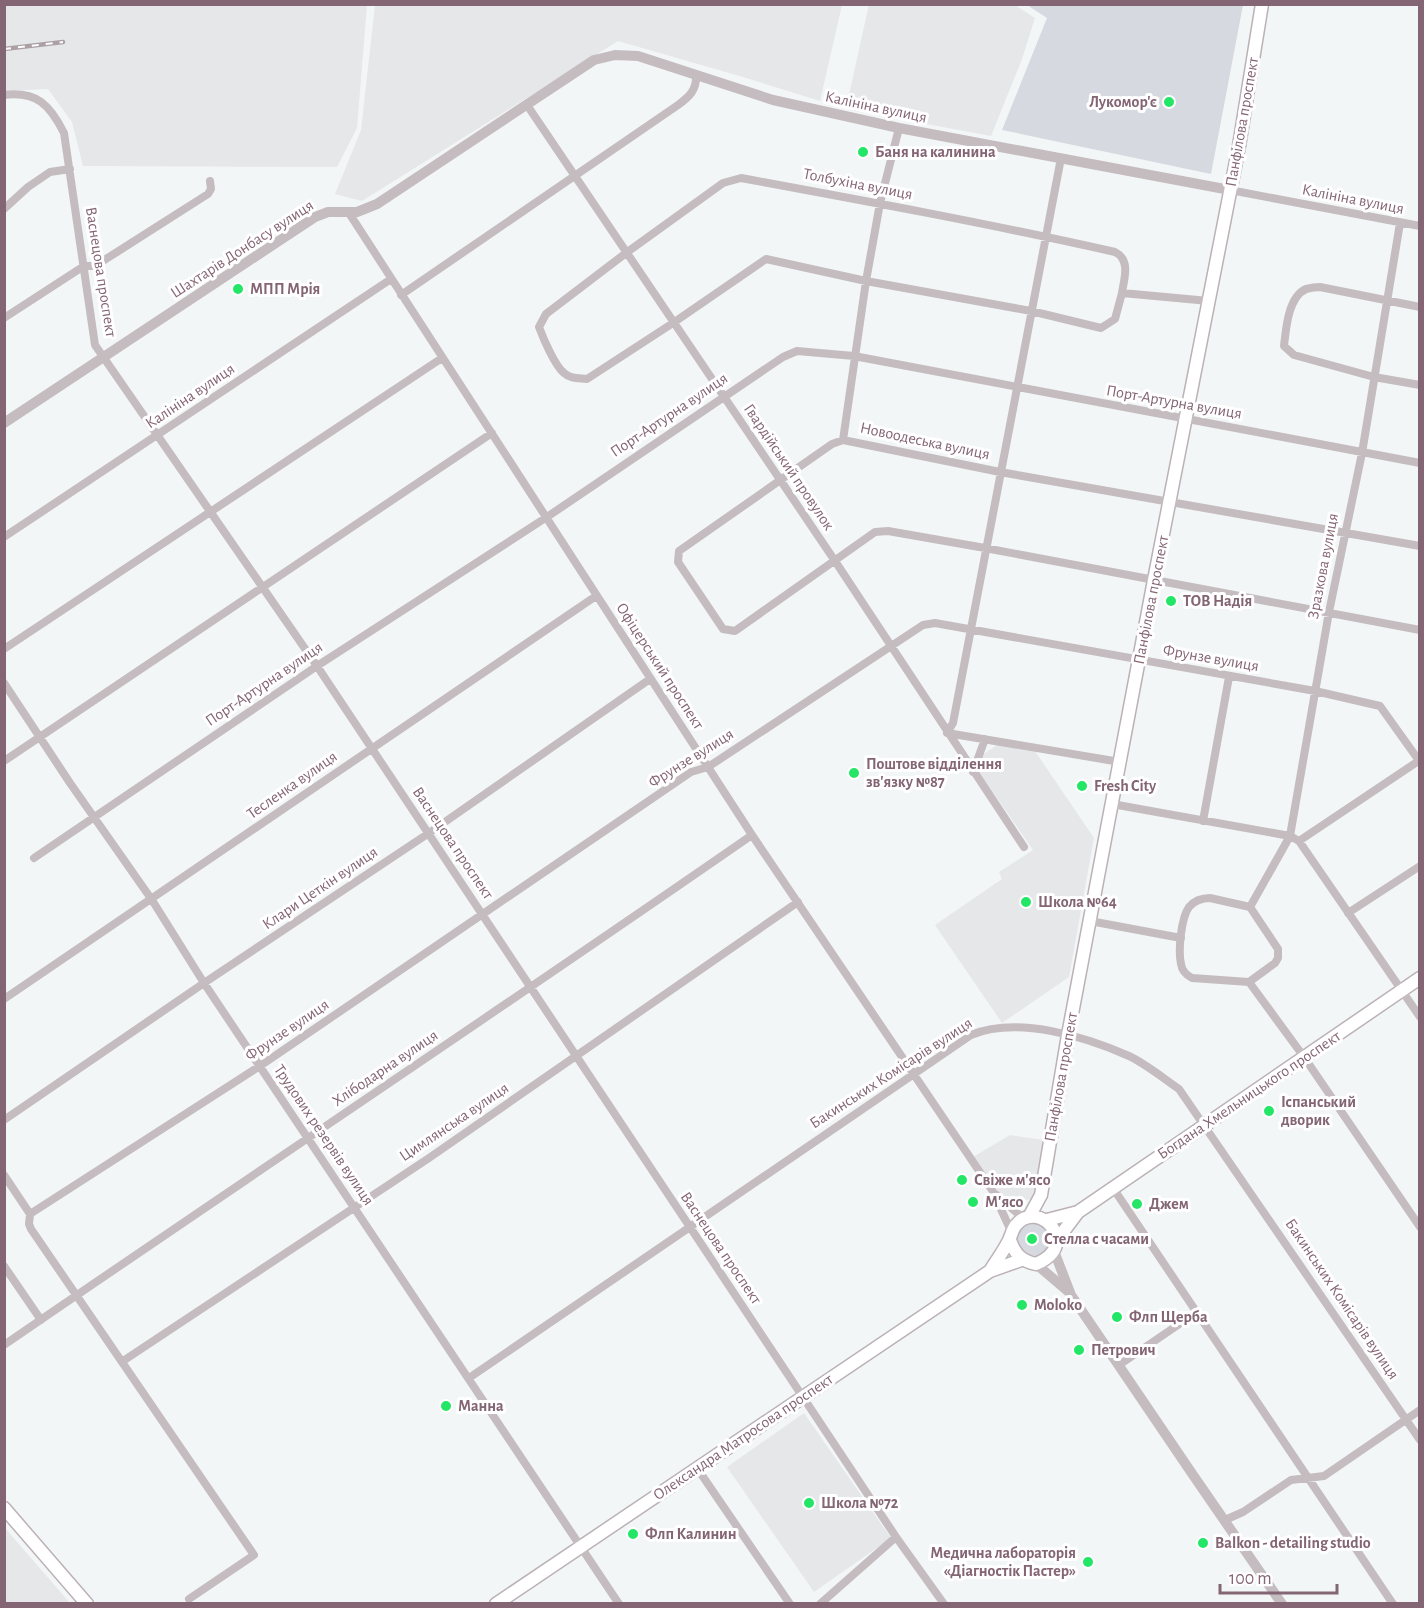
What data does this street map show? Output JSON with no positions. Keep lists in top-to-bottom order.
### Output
{
  "streets": {
    "main road": ["Панфілова проспект", "Богдана Хмельницького проспект", "Олександра Матросова проспект"],
    "street": [
      "Калініна вулиця",
      "Толбухіна вулиця",
      "Шахтарів Донбасу вулиця",
      "Васнецова проспект",
      "Порт-Артурна вулиця",
      "Новоодеська вулиця",
      "Гвардійський провулок",
      "Зразкова вулиця",
      "Фрунзе вулиця",
      "Офіцерський проспект",
      "Тесленка вулиця",
      "Клари Цеткін вулиця",
      "Хлібодарна вулиця",
      "Бакинських Комісарів вулиця",
      "Цимлянська вулиця",
      "Трудових резервів вулиця"
    ]
  },
  "crossings": [
    ["Калініна вулиця", "Панфілова проспект"],
    ["Калініна вулиця", "Шахтарів Донбасу вулиця"],
    ["Калініна вулиця", "Васнецова проспект"],
    ["Калініна вулиця", "Зразкова вулиця"],
    ["Калініна вулиця", "Офіцерський проспект"],
    ["Панфілова проспект", "Порт-Артурна вулиця"],
    ["Панфілова проспект", "Новоодеська вулиця"],
    ["Панфілова проспект", "Фрунзе вулиця"],
    ["Панфілова проспект", "Бакинських Комісарів вулиця"],
    ["Толбухіна вулиця", "Гвардійський провулок"],
    ["Шахтарів Донбасу вулиця", "Васнецова проспект"],
    ["Шахтарів Донбасу вулиця", "Гвардійський провулок"],
    ["Шахтарів Донбасу вулиця", "Офіцерський проспект"],
    ["Васнецова проспект", "Порт-Артурна вулиця"],
    ["Васнецова проспект", "Фрунзе вулиця"],
    ["Васнецова проспект", "Тесленка вулиця"],
    ["Васнецова проспект", "Клари Цеткін вулиця"],
    ["Васнецова проспект", "Хлібодарна вулиця"],
    ["Васнецова проспект", "Бакинських Комісарів вулиця"],
    ["Васнецова проспект", "Цимлянська вулиця"],
    ["Васнецова проспект", "Олександра Матросова проспект"],
    ["Порт-Артурна вулиця", "Гвардійський провулок"],
    ["Порт-Артурна вулиця", "Зразкова вулиця"],
    ["Порт-Артурна вулиця", "Офіцерський проспект"],
    ["Порт-Артурна вулиця", "Трудових резервів вулиця"],
    ["Новоодеська вулиця", "Гвардійський провулок"],
    ["Новоодеська вулиця", "Зразкова вулиця"],
    ["Гвардійський провулок", "Фрунзе вулиця"],
    ["Зразкова вулиця", "Фрунзе вулиця"],
    ["Фрунзе вулиця", "Офіцерський проспект"],
    ["Фрунзе вулиця", "Трудових резервів вулиця"],
    ["Офіцерський проспект", "Тесленка вулиця"],
    ["Офіцерський проспект", "Клари Цеткін вулиця"],
    ["Офіцерський проспект", "Хлібодарна вулиця"],
    ["Офіцерський проспект", "Бакинських Комісарів вулиця"],
    ["Офіцерський проспект", "Цимлянська вулиця"],
    ["Тесленка вулиця", "Трудових резервів вулиця"],
    ["Клари Цеткін вулиця", "Трудових резервів вулиця"],
    ["Хлібодарна вулиця", "Трудових резервів вулиця"],
    ["Бакинських Комісарів вулиця", "Богдана Хмельницького проспект"],
    ["Бакинських Комісарів вулиця", "Трудових резервів вулиця"],
    ["Цимлянська вулиця", "Трудових резервів вулиця"],
    ["Трудових резервів вулиця", "Олександра Матросова проспект"]
  ],
  "places": [
    "Лукомор'є",
    "Баня на калинина",
    "МПП Мрія",
    "ТОВ Надія",
    "Поштове відділення зв'язку №87",
    "Fresh City",
    "Школа №64",
    "Іспанський дворик",
    "Свіже м'ясо",
    "М'ясо",
    "Джем",
    "Стелла с часами",
    "Moloko",
    "Флп Щерба",
    "Петрович",
    "Манна",
    "Школа №72",
    "Флп Калинин",
    "Balkon - detailing studio",
    "Медична лабораторія «Діагностік Пастер»"
  ],
  "scale_bar": "100 m"
}
